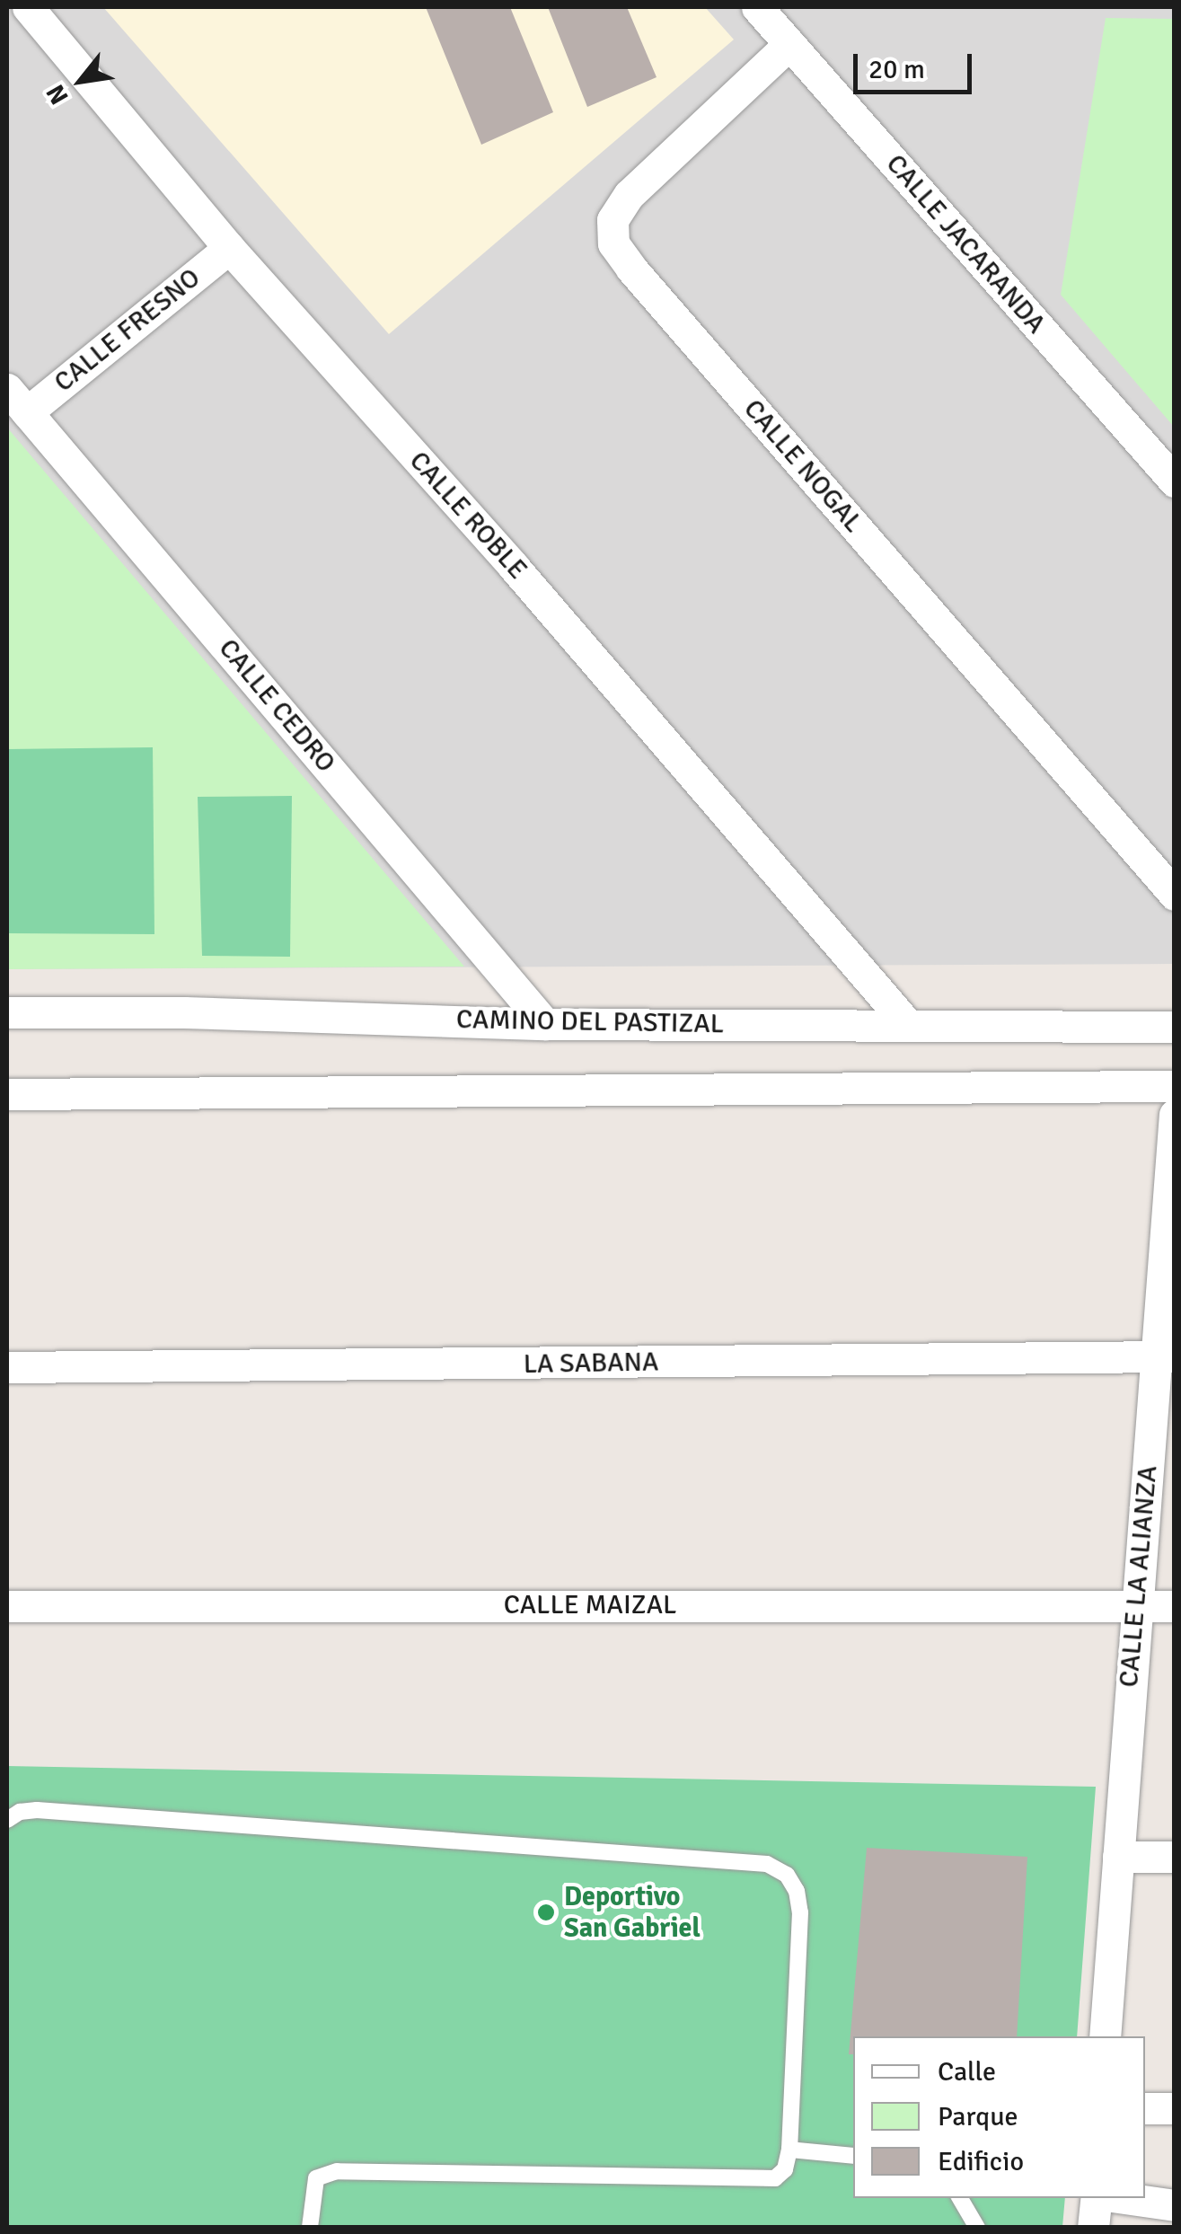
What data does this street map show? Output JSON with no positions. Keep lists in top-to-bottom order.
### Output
{
  "streets": {
    "street": [
      "CALLE JACARANDA",
      "CALLE FRESNO",
      "CALLE NOGAL",
      "CALLE ROBLE",
      "CALLE CEDRO",
      "CAMINO DEL PASTIZAL",
      "LA SABANA",
      "CALLE LA ALIANZA",
      "CALLE MAIZAL"
    ]
  },
  "crossings": [
    ["CALLE JACARANDA", "CALLE NOGAL"],
    ["CALLE FRESNO", "CALLE ROBLE"],
    ["CALLE FRESNO", "CALLE CEDRO"],
    ["CALLE ROBLE", "CAMINO DEL PASTIZAL"],
    ["CALLE CEDRO", "CAMINO DEL PASTIZAL"],
    ["LA SABANA", "CALLE LA ALIANZA"],
    ["CALLE LA ALIANZA", "CALLE MAIZAL"]
  ],
  "places": ["Deportivo San Gabriel"],
  "legend": ["Calle", "Parque", "Edificio"],
  "scale_bar": "20 m",
  "north": "bottom left"
}
